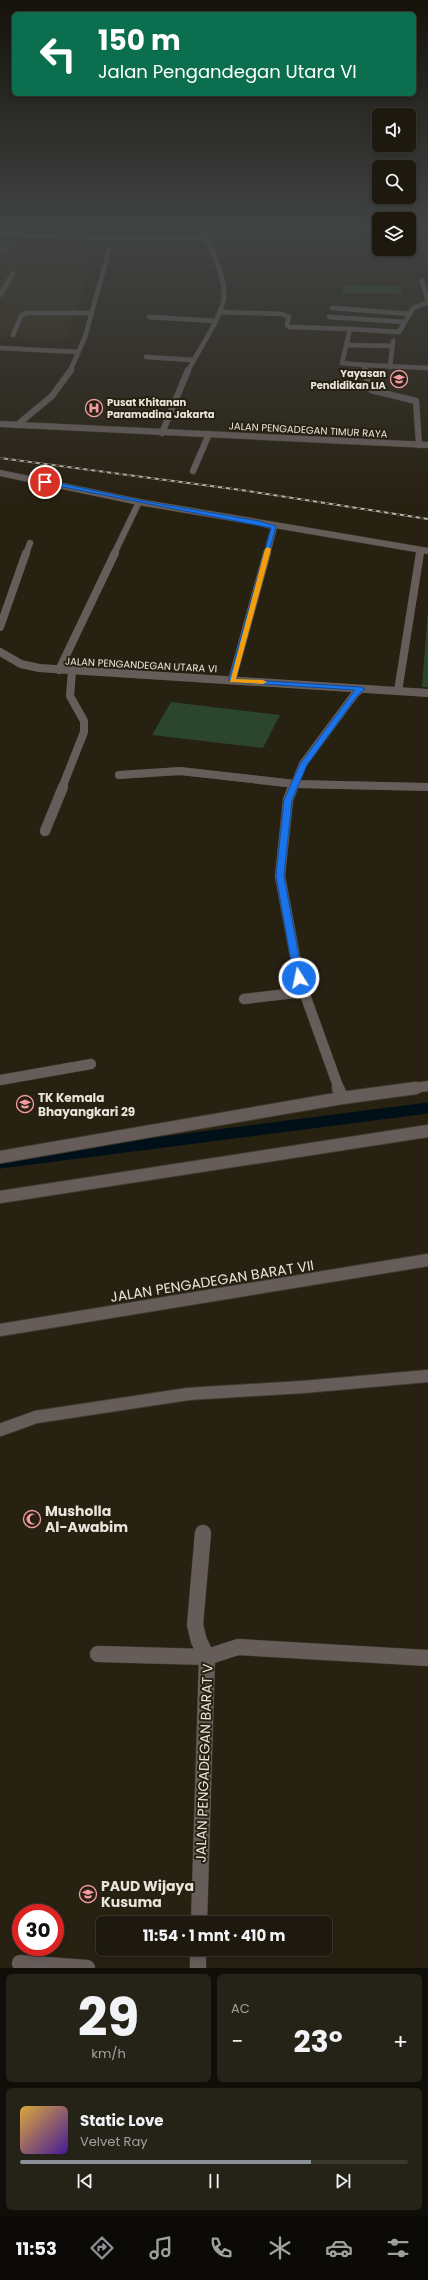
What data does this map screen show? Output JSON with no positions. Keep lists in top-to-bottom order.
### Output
{
  "streets": {
    "street": [
      "JALAN PENGADEGAN TIMUR RAYA",
      "JALAN PENGANDEGAN UTARA VI",
      "JALAN PENGADEGAN BARAT VII",
      "JALAN PENGADEGAN BARAT V"
    ]
  },
  "places": {
    "school or university": ["Yayasan Pendidikan LIA", "TK Kemala Bhayangkari 29", "PAUD Wijaya Kusuma"],
    "hospital": ["Pusat Khitanan Paramadina Jakarta"],
    "mosque": ["Musholla Al-Awabim"]
  },
  "page": {
    "turn": ["150 m", "Jalan Pengandegan Utara VI"],
    "limit": "30",
    "trip": "11:54 · 1 mnt · 410 m",
    "tile": [
      ["29", "km/h"],
      "AC"
    ],
    "heat": ["−", "23°", "+"],
    "song": ["Static Love", "Velvet Ray"],
    "tabs": "11:53"
  }
}
